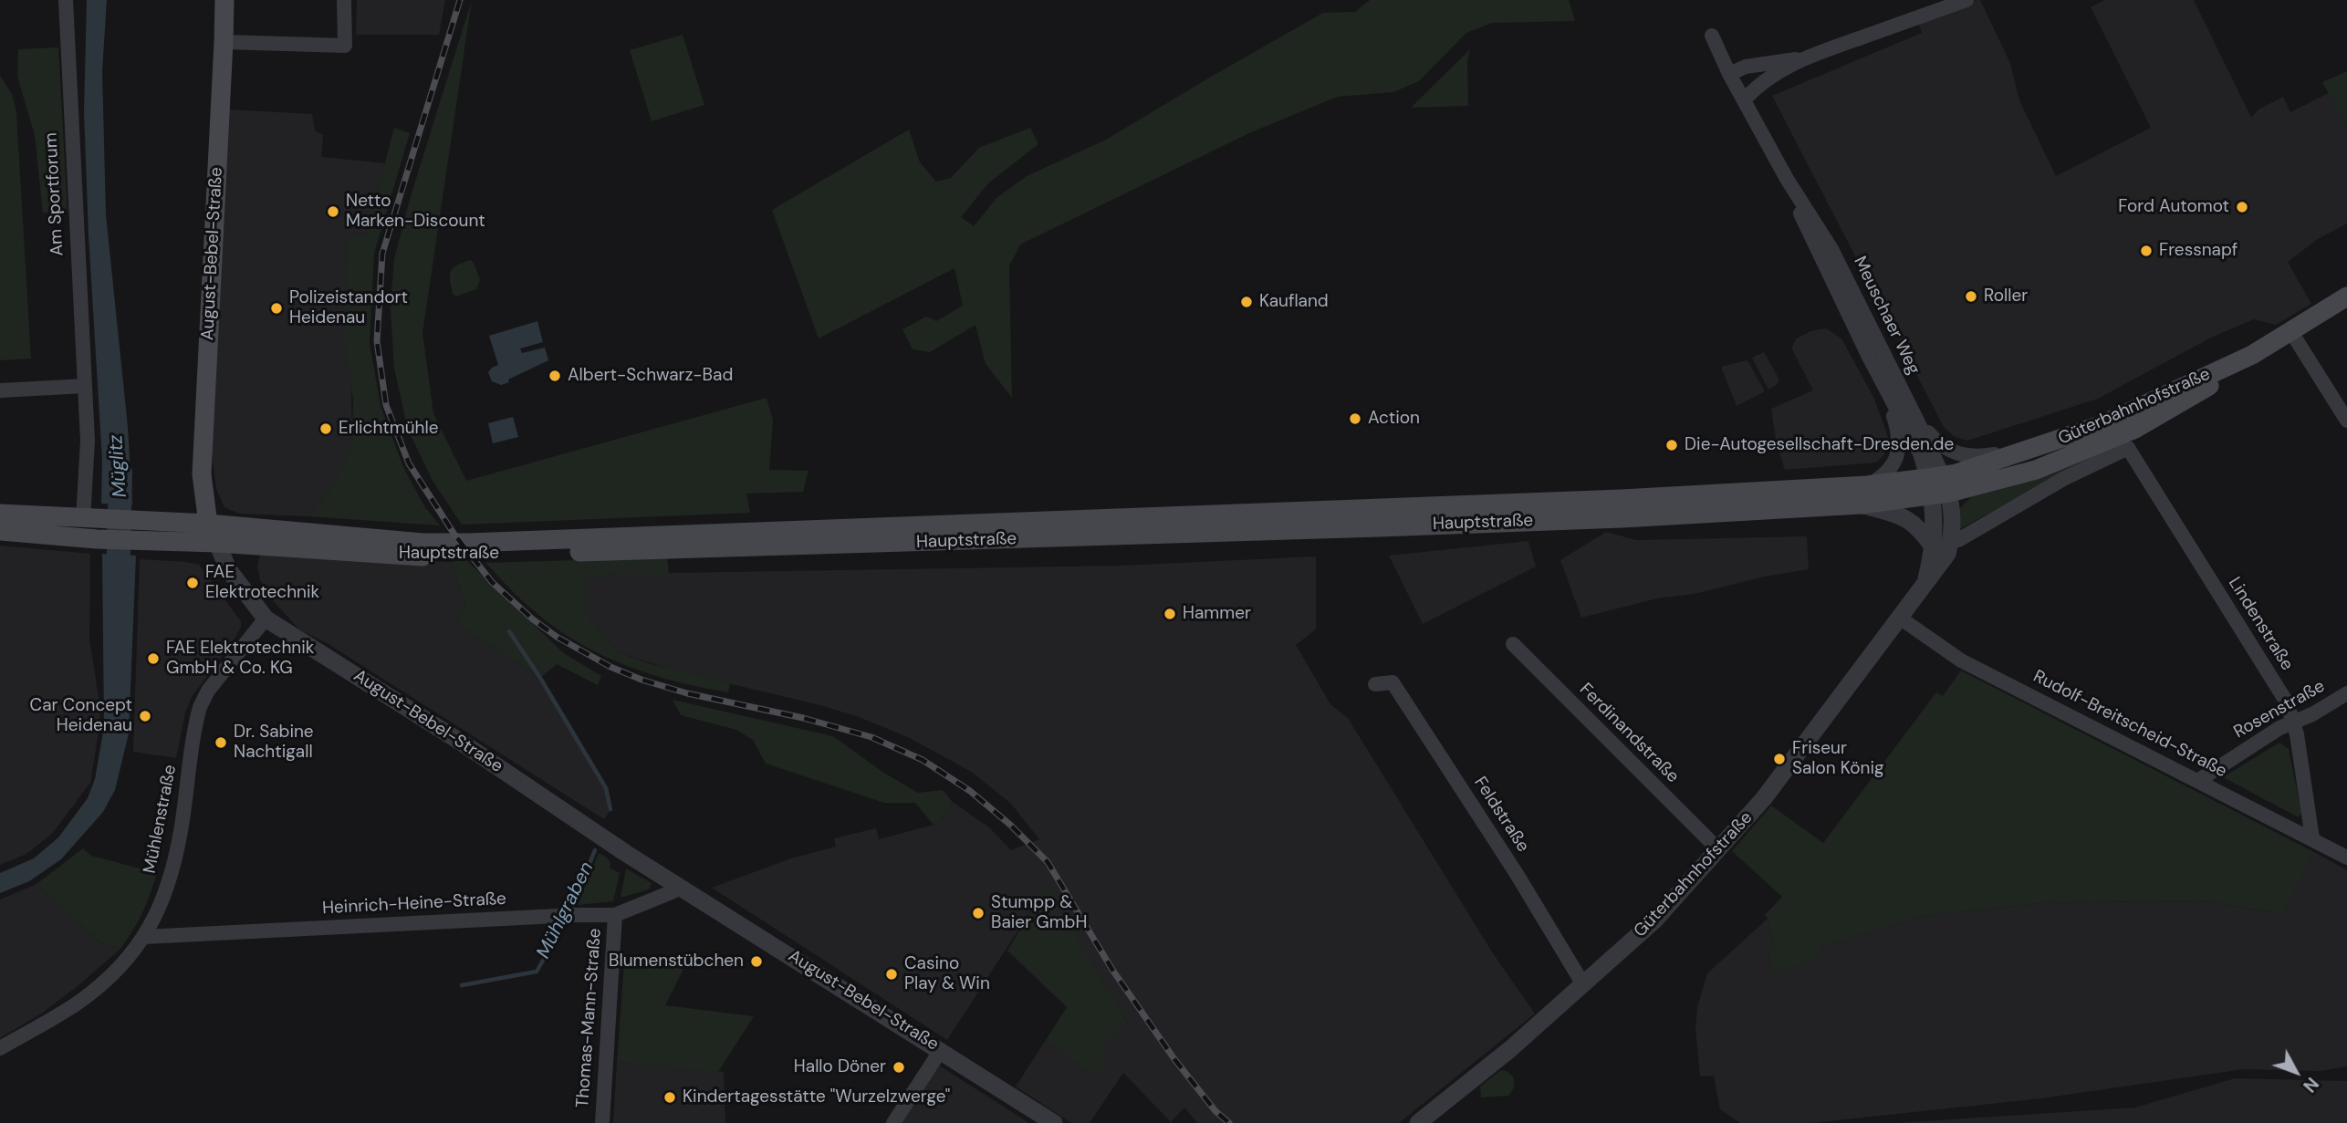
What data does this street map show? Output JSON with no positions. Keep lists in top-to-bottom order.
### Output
{
  "streets": {
    "main road": ["August-Bebel-Straße", "Güterbahnhofstraße", "Hauptstraße"],
    "street": [
      "Am Sportforum",
      "Meuschaer Weg",
      "Lindenstraße",
      "Rosenstraße",
      "Rudolf-Breitscheid-Straße",
      "Ferdinandstraße",
      "Feldstraße",
      "Mühlenstraße",
      "Heinrich-Heine-Straße",
      "Thomas-Mann-Straße"
    ]
  },
  "crossings": [
    ["Am Sportforum", "Hauptstraße"],
    ["August-Bebel-Straße", "Hauptstraße"],
    ["August-Bebel-Straße", "Mühlenstraße"],
    ["August-Bebel-Straße", "Heinrich-Heine-Straße"],
    ["Meuschaer Weg", "Güterbahnhofstraße"],
    ["Meuschaer Weg", "Hauptstraße"],
    ["Güterbahnhofstraße", "Hauptstraße"],
    ["Güterbahnhofstraße", "Lindenstraße"],
    ["Güterbahnhofstraße", "Rudolf-Breitscheid-Straße"],
    ["Güterbahnhofstraße", "Ferdinandstraße"],
    ["Güterbahnhofstraße", "Feldstraße"],
    ["Lindenstraße", "Rosenstraße"],
    ["Lindenstraße", "Rudolf-Breitscheid-Straße"],
    ["Rosenstraße", "Rudolf-Breitscheid-Straße"],
    ["Mühlenstraße", "Heinrich-Heine-Straße"],
    ["Heinrich-Heine-Straße", "Thomas-Mann-Straße"]
  ],
  "water": ["Müglitz", "Mühlgraben"],
  "places": [
    "Ford Automot",
    "Netto Marken-Discount",
    "Fressnapf",
    "Roller",
    "Kaufland",
    "Polizeistandort Heidenau",
    "Albert-Schwarz-Bad",
    "Action",
    "Erlichtmühle",
    "Die-Autogesellschaft-Dresden.de",
    "FAE Elektrotechnik",
    "Hammer",
    "FAE Elektrotechnik GmbH & Co. KG",
    "Car Concept Heidenau",
    "Dr. Sabine Nachtigall",
    "Friseur Salon König",
    "Stumpp & Baier GmbH",
    "Blumenstübchen",
    "Casino Play & Win",
    "Hallo Döner",
    "Kindertagesstätte \"Wurzelzwerge\""
  ],
  "north": "bottom right"
}
